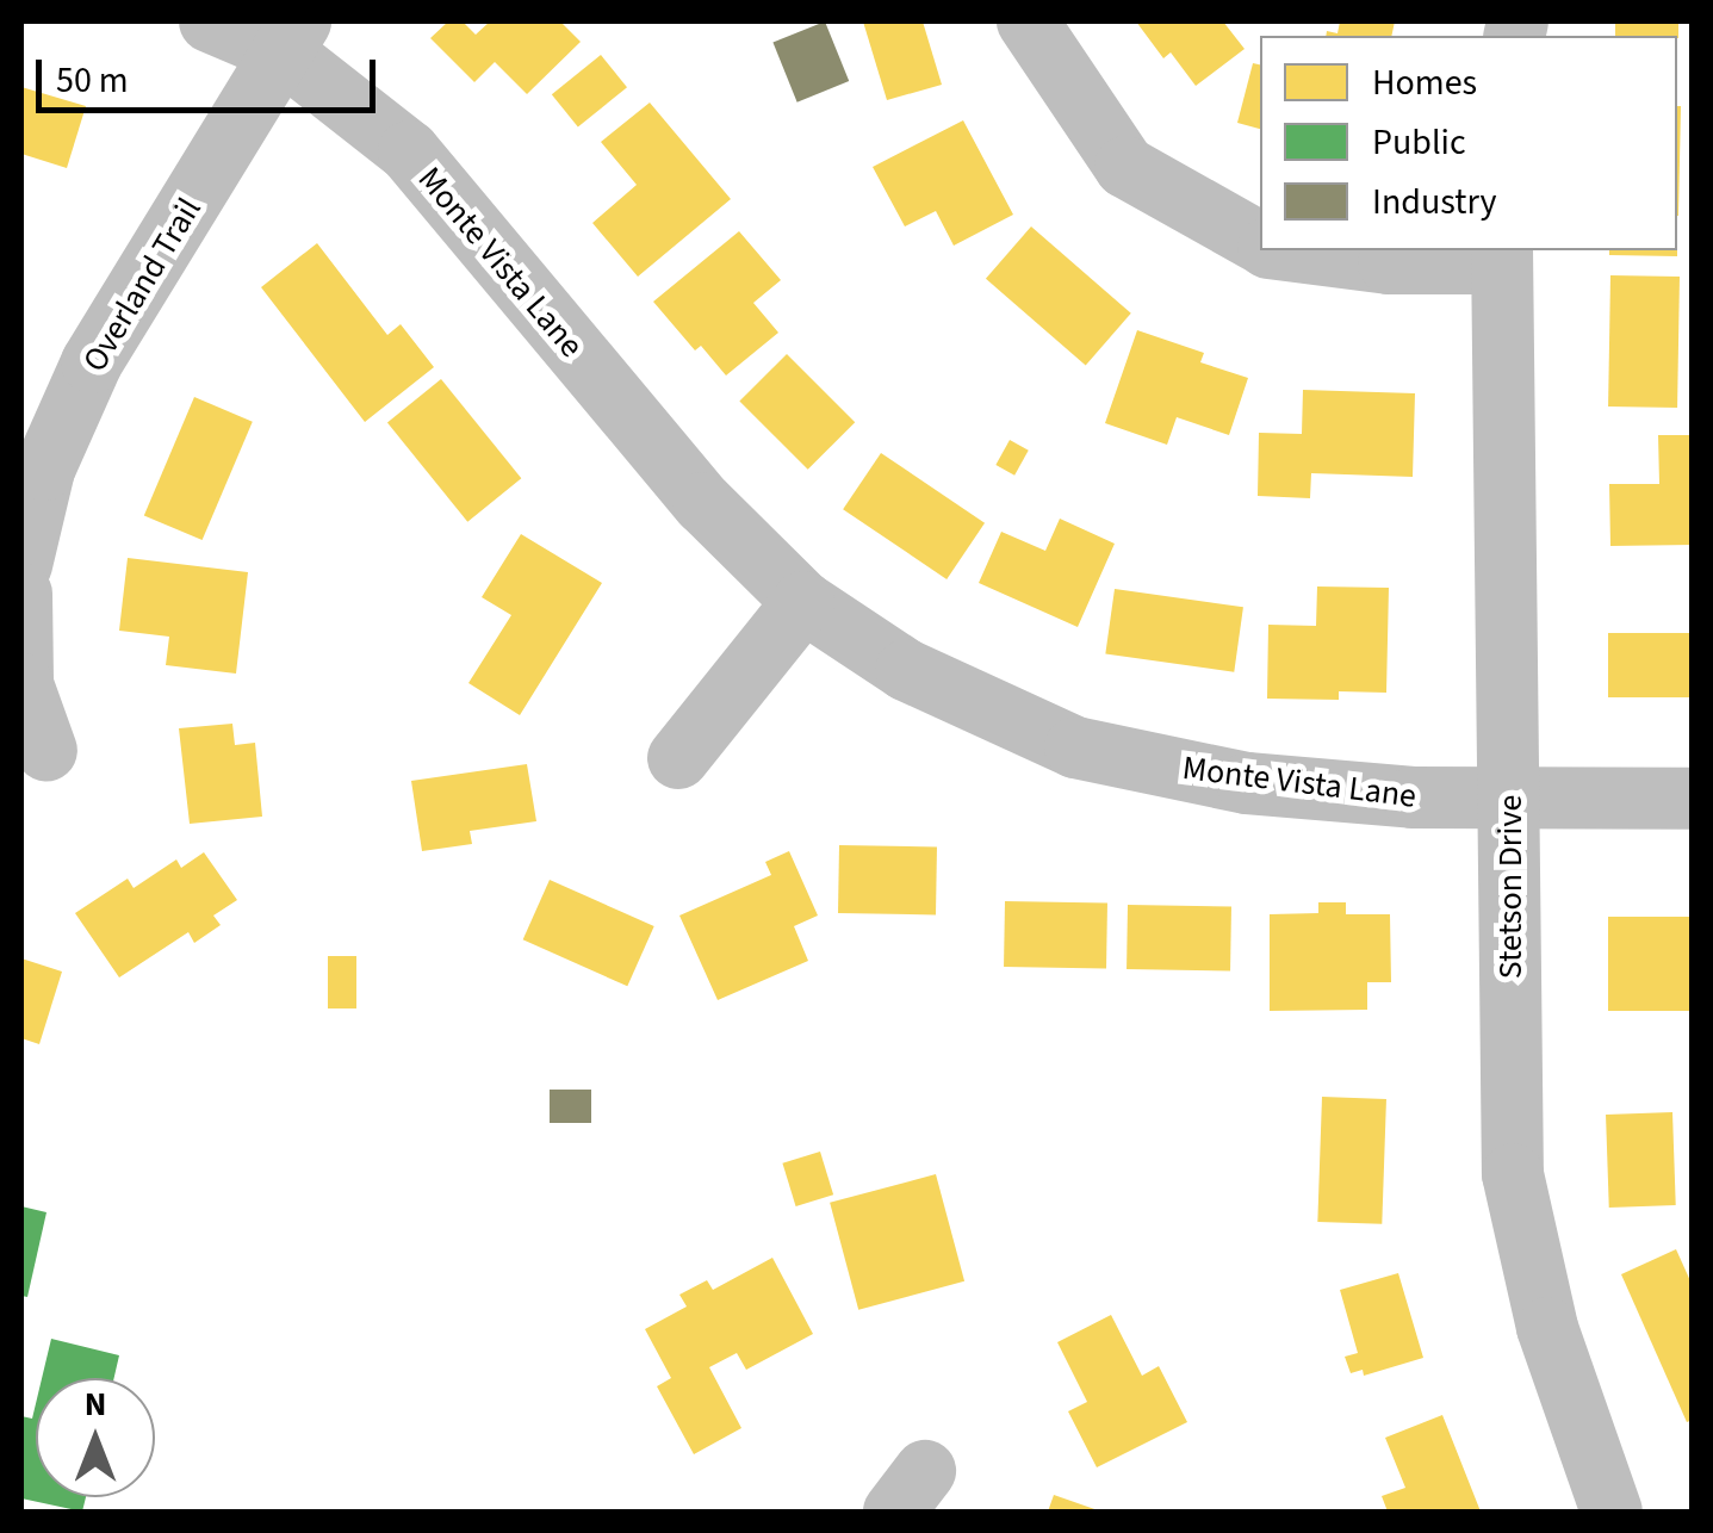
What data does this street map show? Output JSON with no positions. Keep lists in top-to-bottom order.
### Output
{
  "streets": {
    "street": ["Monte Vista Lane", "Overland Trail", "Stetson Drive"]
  },
  "crossings": [
    ["Monte Vista Lane", "Overland Trail"],
    ["Monte Vista Lane", "Stetson Drive"]
  ],
  "legend": ["Homes", "Public", "Industry"],
  "scale_bar": "50 m",
  "north": "top"
}
